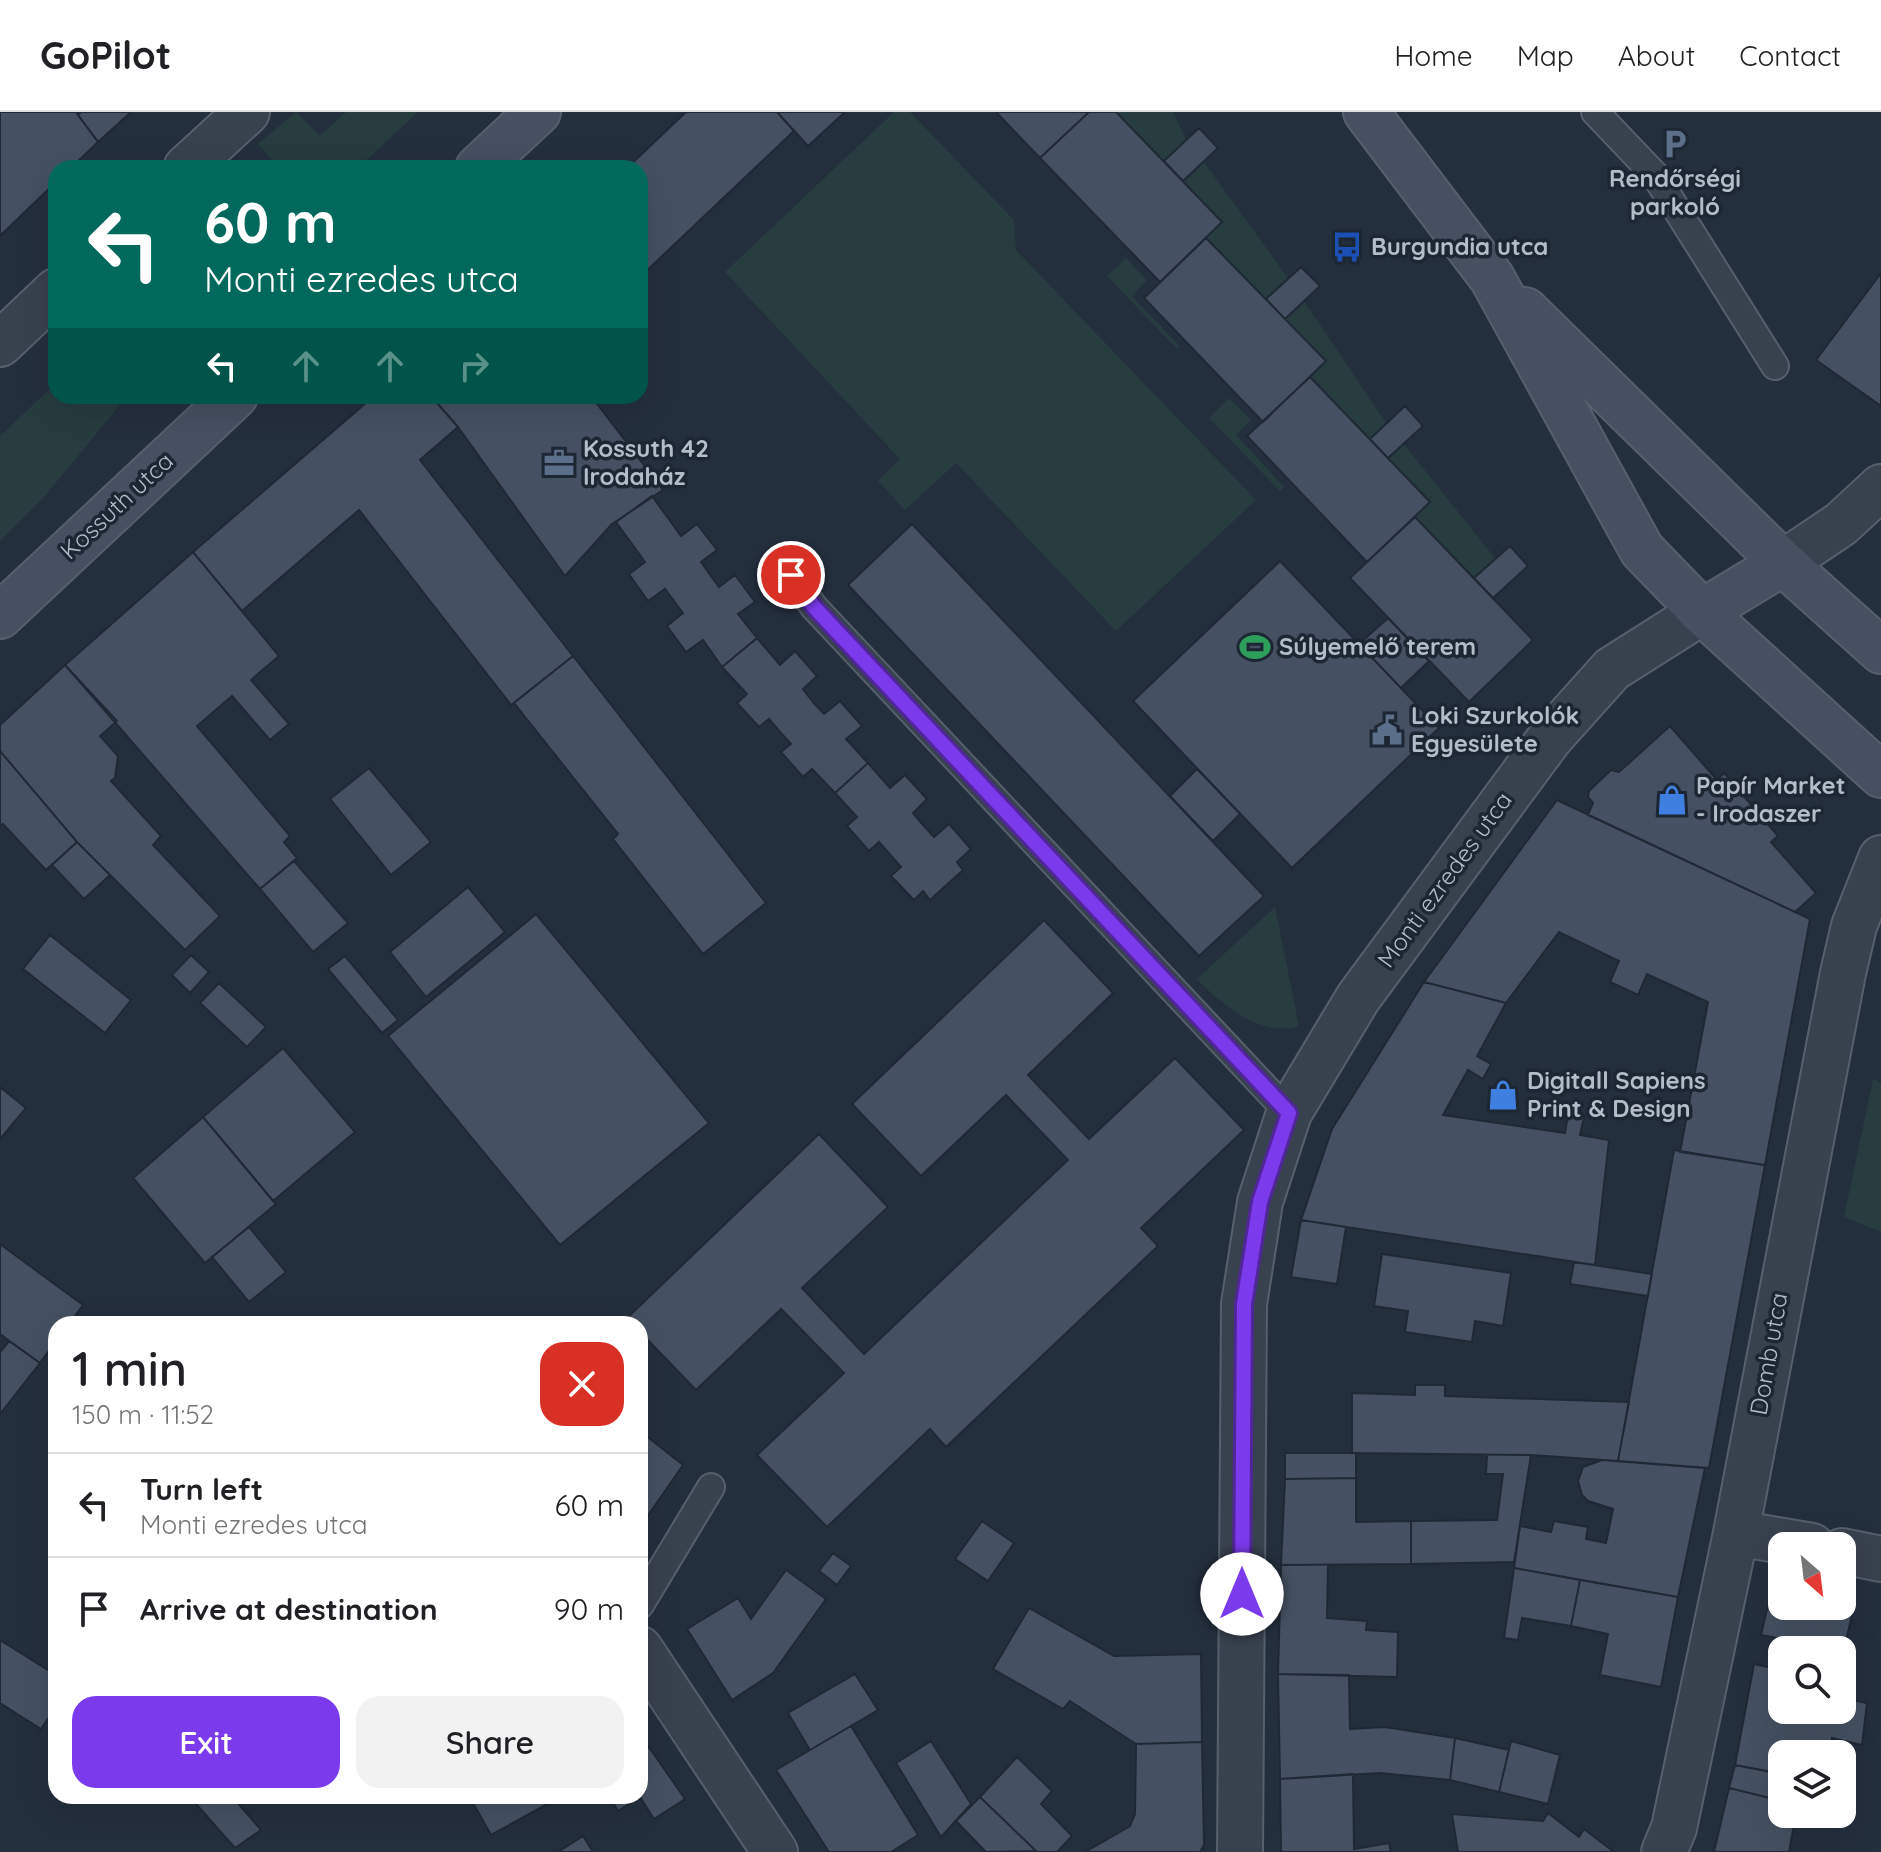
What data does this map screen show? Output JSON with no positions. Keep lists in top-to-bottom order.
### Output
{
  "streets": {
    "street": ["Kossuth utca", "Monti ezredes utca", "Domb utca"]
  },
  "places": {
    "parking": ["Rendőrségi parkoló"],
    "bus stop": ["Burgundia utca"],
    "office": ["Kossuth 42 Irodaház"],
    "sports": ["Súlyemelő terem"],
    "public building": ["Loki Szurkolók Egyesülete"],
    "shop": ["Papír Market - Irodaszer", "Digitall Sapiens Print & Design"]
  },
  "north": "bottom right",
  "page": {
    "header": "GoPilot",
    "nav": [
      "Home",
      "Map",
      "About",
      "Contact"
    ],
    "turn": ["60 m", "Monti ezredes utca"],
    "heading": ["1 min", "150 m · 11:52"],
    "list": [
      {
        "name": "Turn left",
        "note": "Monti ezredes utca",
        "value": "60 m"
      },
      {
        "name": "Arrive at destination",
        "value": "90 m"
      }
    ],
    "buttons": ["Exit", "Share"]
  }
}
